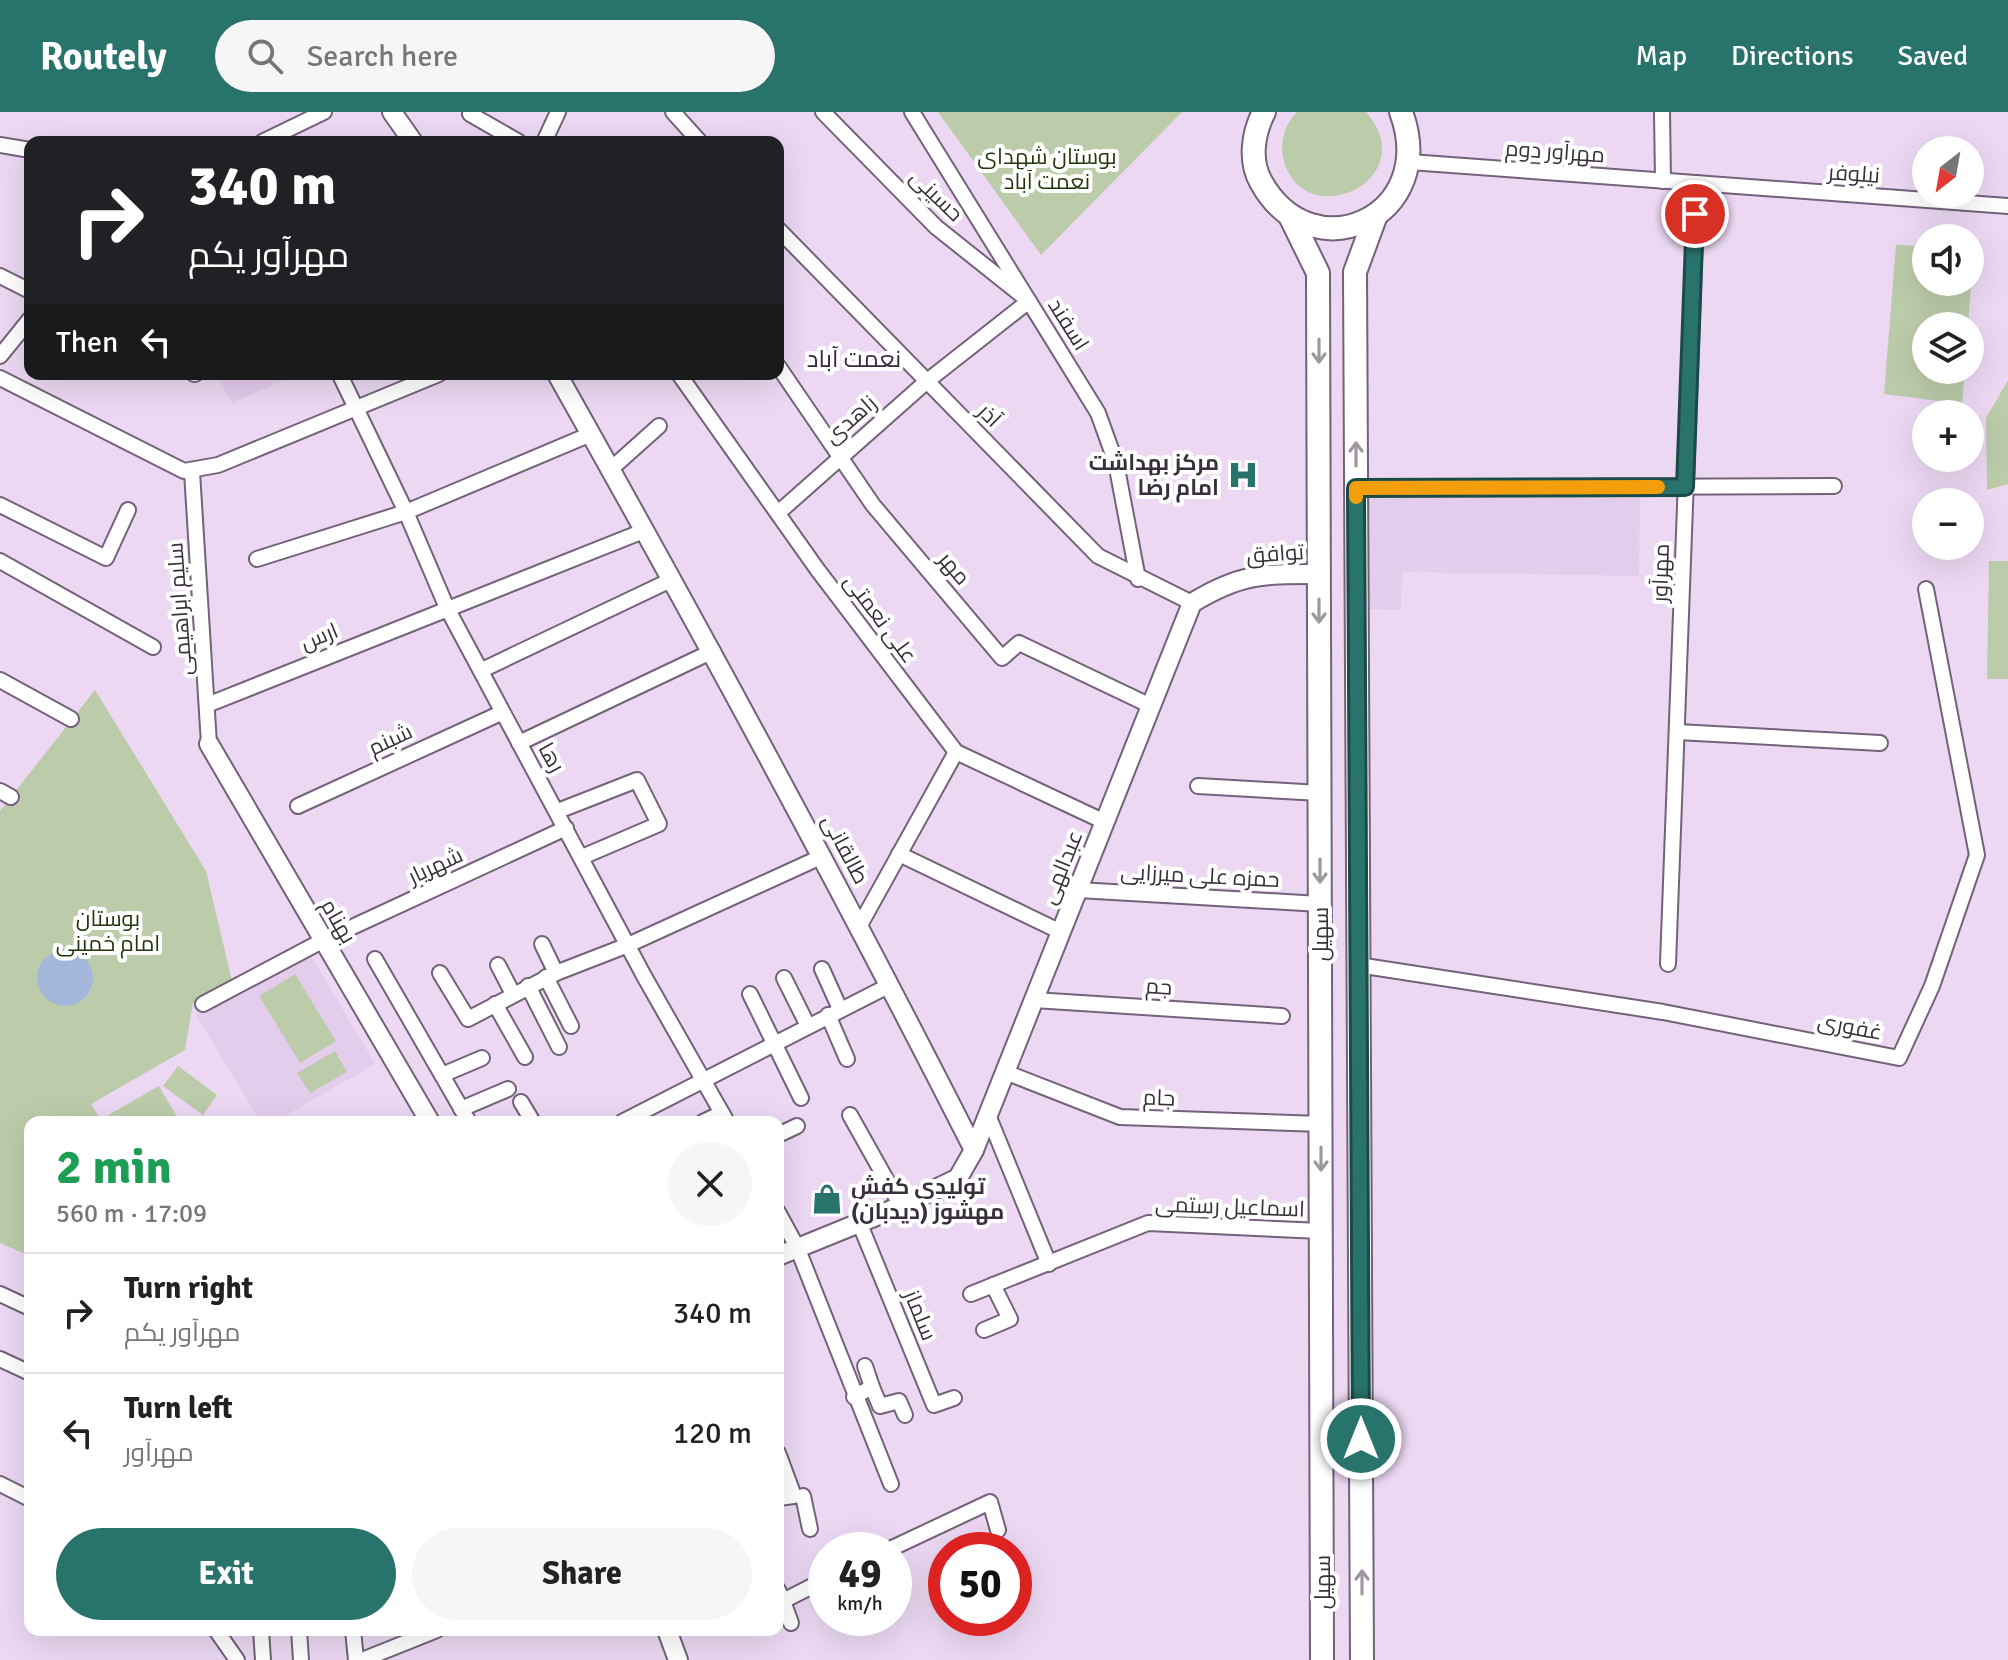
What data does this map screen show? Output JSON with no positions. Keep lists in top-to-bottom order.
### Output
{
  "streets": {
    "main road": ["سهیل"],
    "street": [
      "مهرآور دوم",
      "نیلوفر",
      "حسینی",
      "اسفند",
      "آذر",
      "زاهدی",
      "توافق",
      "مهر",
      "مهرآور",
      "سلیم ابراهیمی",
      "علی نعمتی",
      "ارس",
      "شبنم",
      "رها",
      "طالقانی",
      "شهریار",
      "عبدالهی",
      "حمزه علی میرزایی",
      "بهنام",
      "جم",
      "غفوری",
      "جام",
      "اسماعیل رستمی",
      "سلماز"
    ]
  },
  "crossings": [
    ["مهرآور دوم", "نیلوفر"],
    ["مهرآور دوم", "مهرآور"],
    ["نیلوفر", "مهرآور"],
    ["حسینی", "اسفند"],
    ["حسینی", "زاهدی"],
    ["اسفند", "آذر"],
    ["اسفند", "زاهدی"],
    ["آذر", "زاهدی"],
    ["آذر", "توافق"],
    ["آذر", "عبدالهی"],
    ["زاهدی", "مهر"],
    ["زاهدی", "علی نعمتی"],
    ["توافق", "عبدالهی"],
    ["توافق", "سهیل"],
    ["مهر", "عبدالهی"],
    ["سلیم ابراهیمی", "ارس"],
    ["سلیم ابراهیمی", "بهنام"],
    ["علی نعمتی", "عبدالهی"],
    ["ارس", "رها"],
    ["ارس", "طالقانی"],
    ["شبنم", "رها"],
    ["رها", "شهریار"],
    ["طالقانی", "عبدالهی"],
    ["شهریار", "بهنام"],
    ["عبدالهی", "حمزه علی میرزایی"],
    ["عبدالهی", "جم"],
    ["عبدالهی", "جام"],
    ["حمزه علی میرزایی", "سهیل"],
    ["سهیل", "غفوری"],
    ["سهیل", "جام"],
    ["سهیل", "اسماعیل رستمی"]
  ],
  "districts": ["نعمت آباد"],
  "parks": ["بوستان شهدای نعمت آباد", "بوستان امام خمینی"],
  "places": {
    "hospital": ["مرکز بهداشت امام رضا"],
    "shop": ["تولیدی کفش مهشوز (دیدبان)"]
  },
  "north": "bottom left",
  "page": {
    "header": "Routely",
    "search": "Search here",
    "nav": ["Map", "Directions", "Saved"],
    "map_buttons": ["+", "−"],
    "turn": ["340 m", "مهرآور یکم"],
    "then": "Then",
    "heading": ["2 min", "560 m · 17:09"],
    "list": [
      {
        "name": "Turn right",
        "note": "مهرآور یکم",
        "value": "340 m"
      },
      {
        "name": "Turn left",
        "note": "مهرآور",
        "value": "120 m"
      }
    ],
    "buttons": ["Exit", "Share"],
    "speed": "49 km/h",
    "limit": "50"
  }
}
